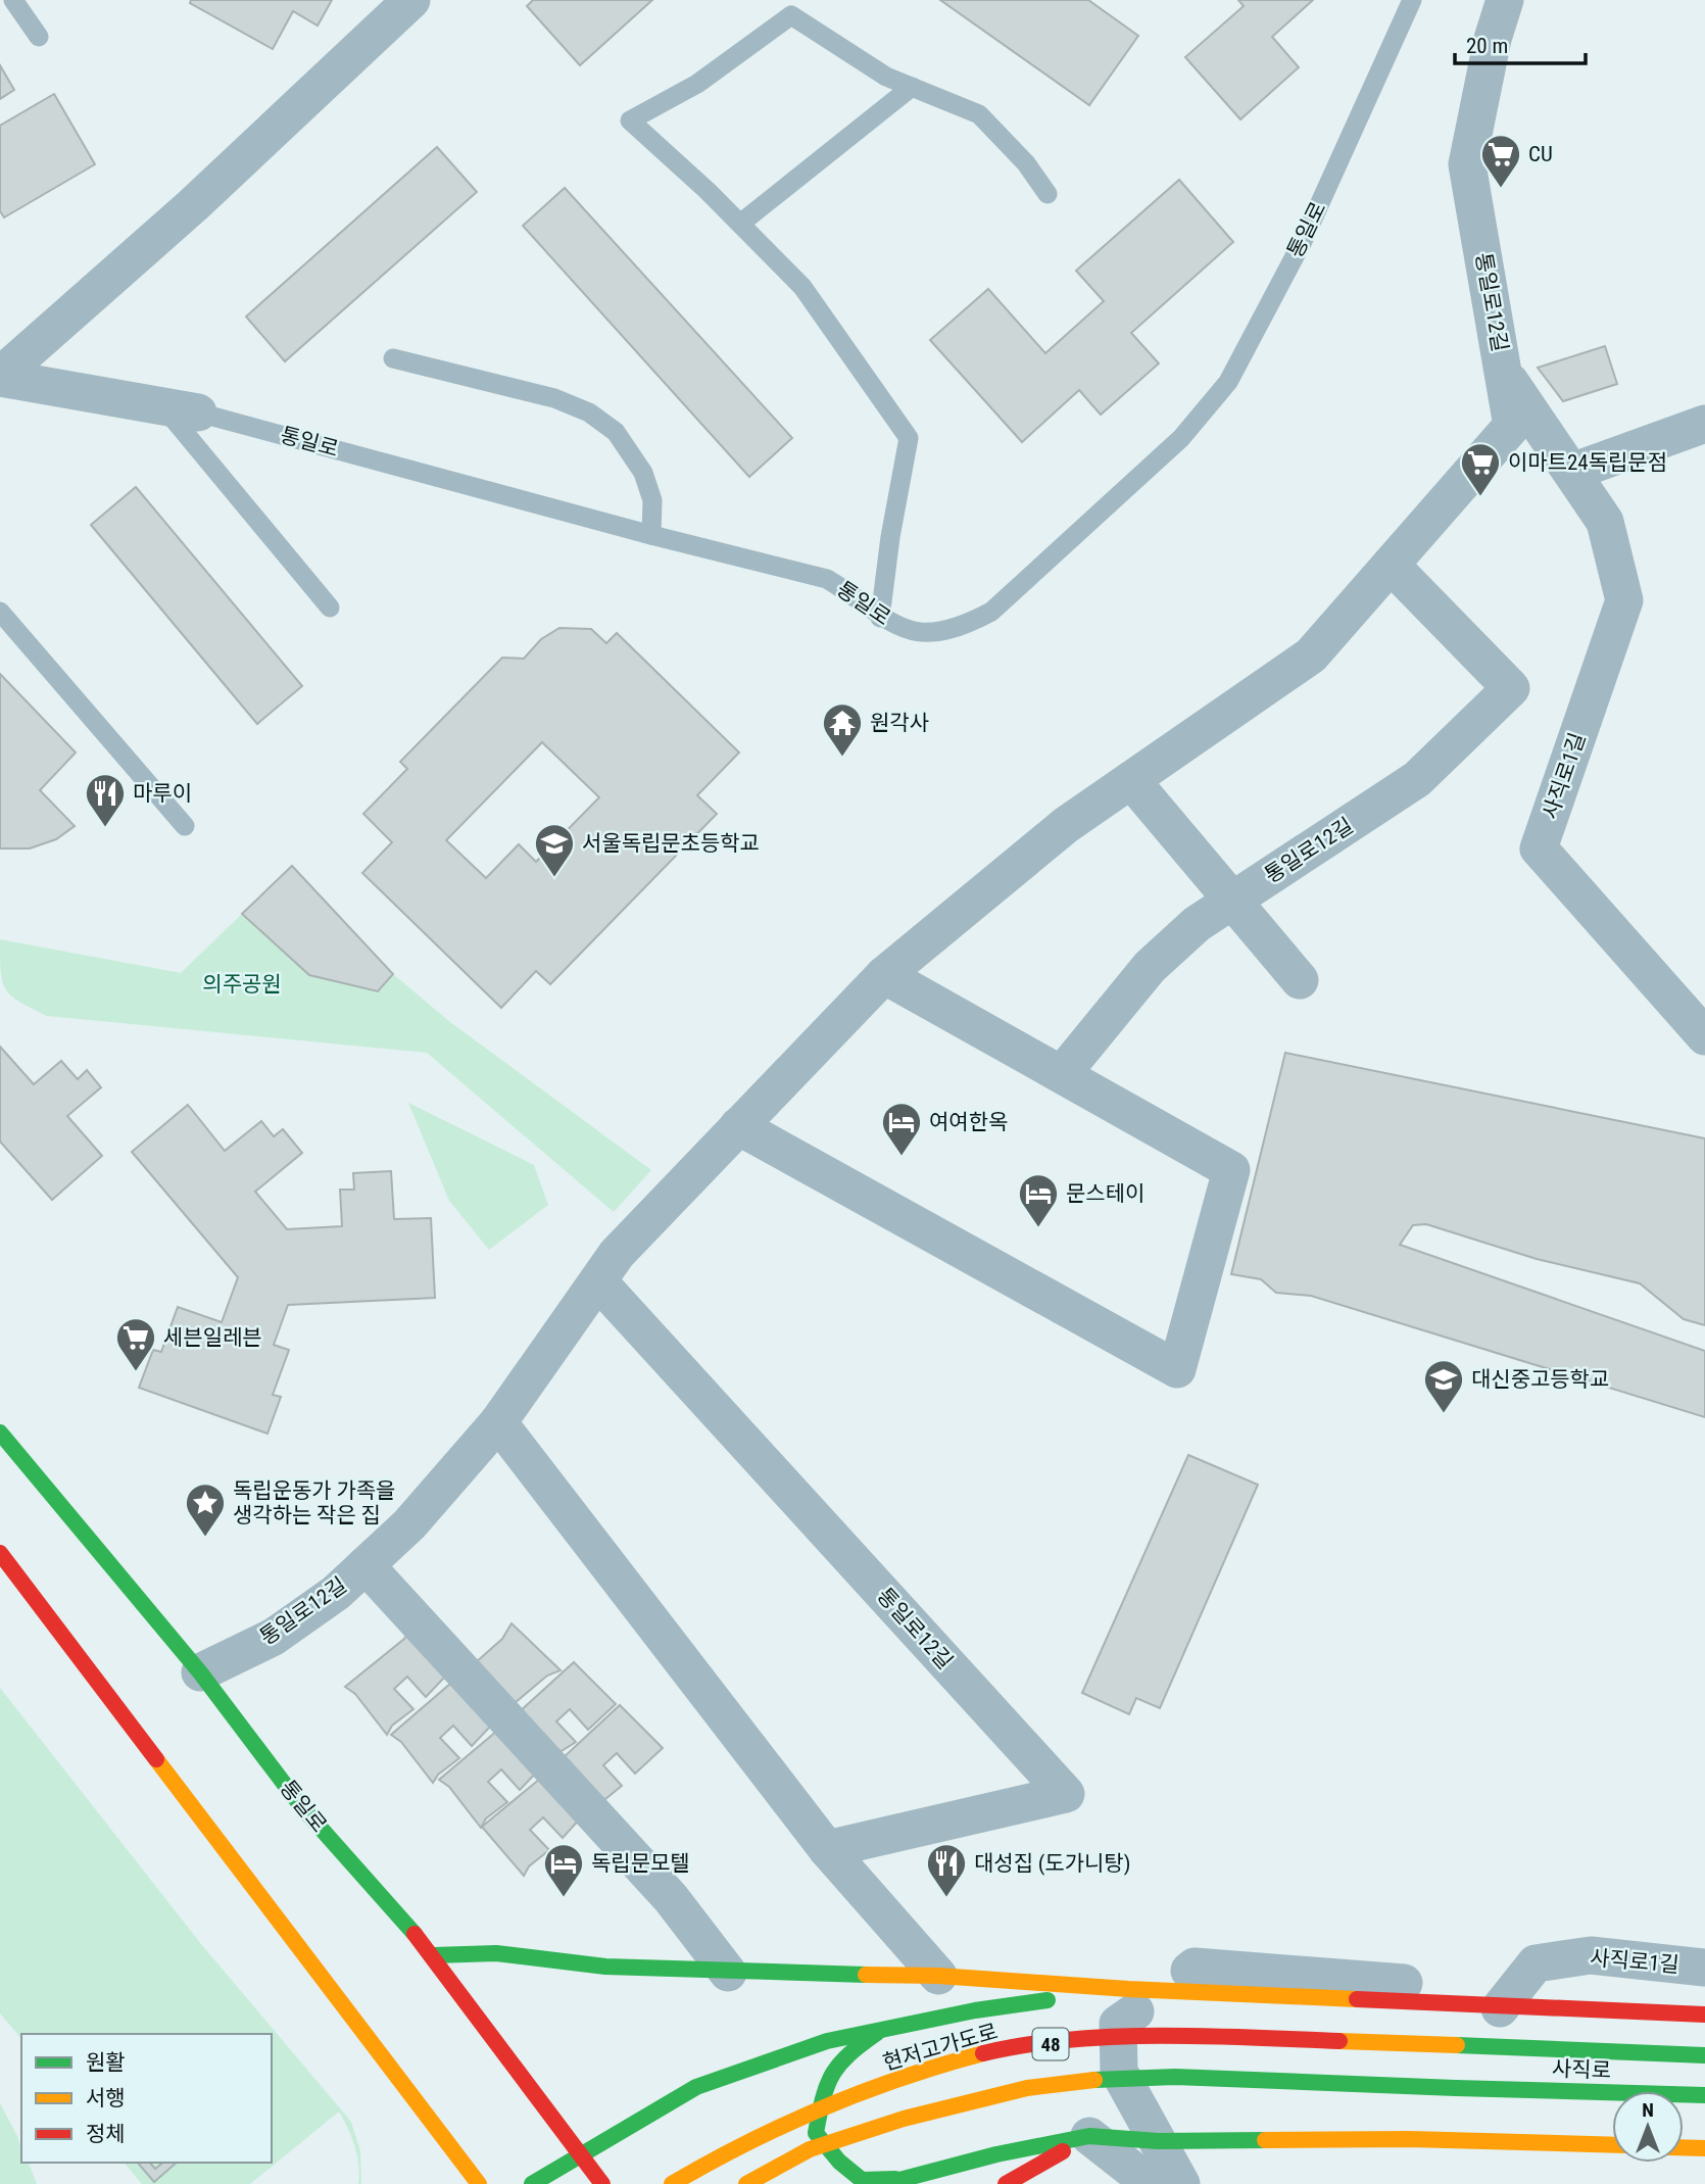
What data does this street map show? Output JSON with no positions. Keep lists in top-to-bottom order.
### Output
{
  "streets": {
    "main road": [
      "통일로",
      "48",
      "현저고가도로",
      "사직로"
    ],
    "street": ["통일로12길", "사직로1길"]
  },
  "crossings": [
    ["통일로", "통일로12길"],
    ["통일로12길", "사직로1길"],
    ["현저고가도로", "사직로"]
  ],
  "parks": ["의주공원"],
  "places": {
    "supermarket": ["CU", "이마트24독립문점", "세븐일레븐"],
    "temple": ["원각사"],
    "restaurant": ["마루이", "대성집 (도가니탕)"],
    "school or university": ["서울독립문초등학교", "대신중고등학교"],
    "hotel": ["여여한옥", "문스테이", "독립문모텔"],
    "place": ["독립운동가 가족을 생각하는 작은 집"]
  },
  "legend": ["원활", "서행", "정체"],
  "scale_bar": "20 m",
  "north": "top"
}
